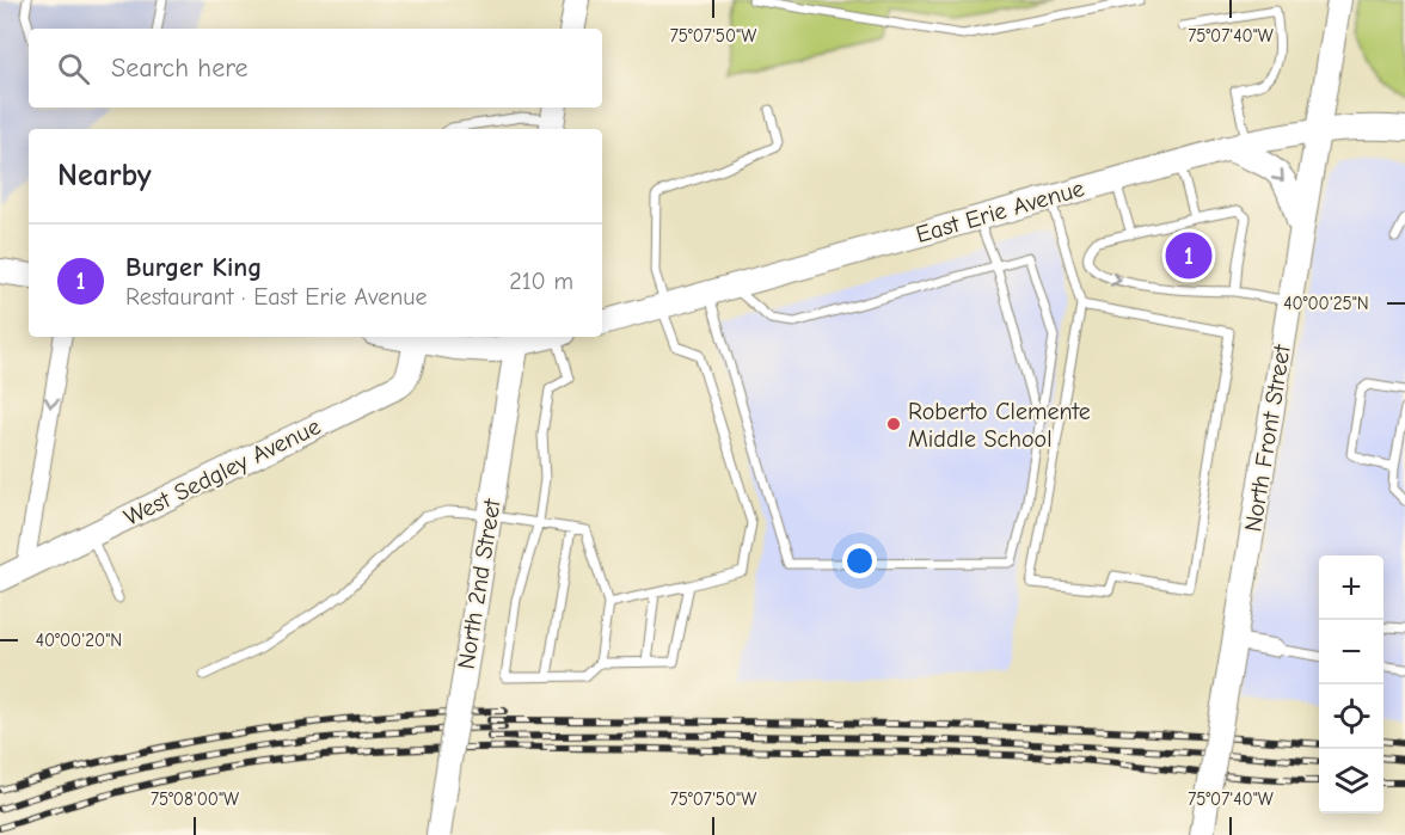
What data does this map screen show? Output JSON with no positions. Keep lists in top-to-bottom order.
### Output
{
  "streets": {
    "street": [
      "East Erie Avenue",
      "North Front Street",
      "West Sedgley Avenue",
      "North 2nd Street"
    ]
  },
  "crossings": [
    ["East Erie Avenue", "North Front Street"]
  ],
  "places": ["Roberto Clemente Middle School"],
  "page": {
    "search": "Search here",
    "heading": "Nearby",
    "list": [
      {
        "mark": "1",
        "name": "Burger King",
        "note": "Restaurant · East Erie Avenue",
        "value": "210 m"
      }
    ],
    "pins": "1",
    "map_buttons": ["+", "−"]
  },
  "coordinates": [
    "75°07'50\"W",
    "75°07'40\"W",
    "40°00'25\"N",
    "40°00'20\"N",
    "75°08'00\"W"
  ]
}
